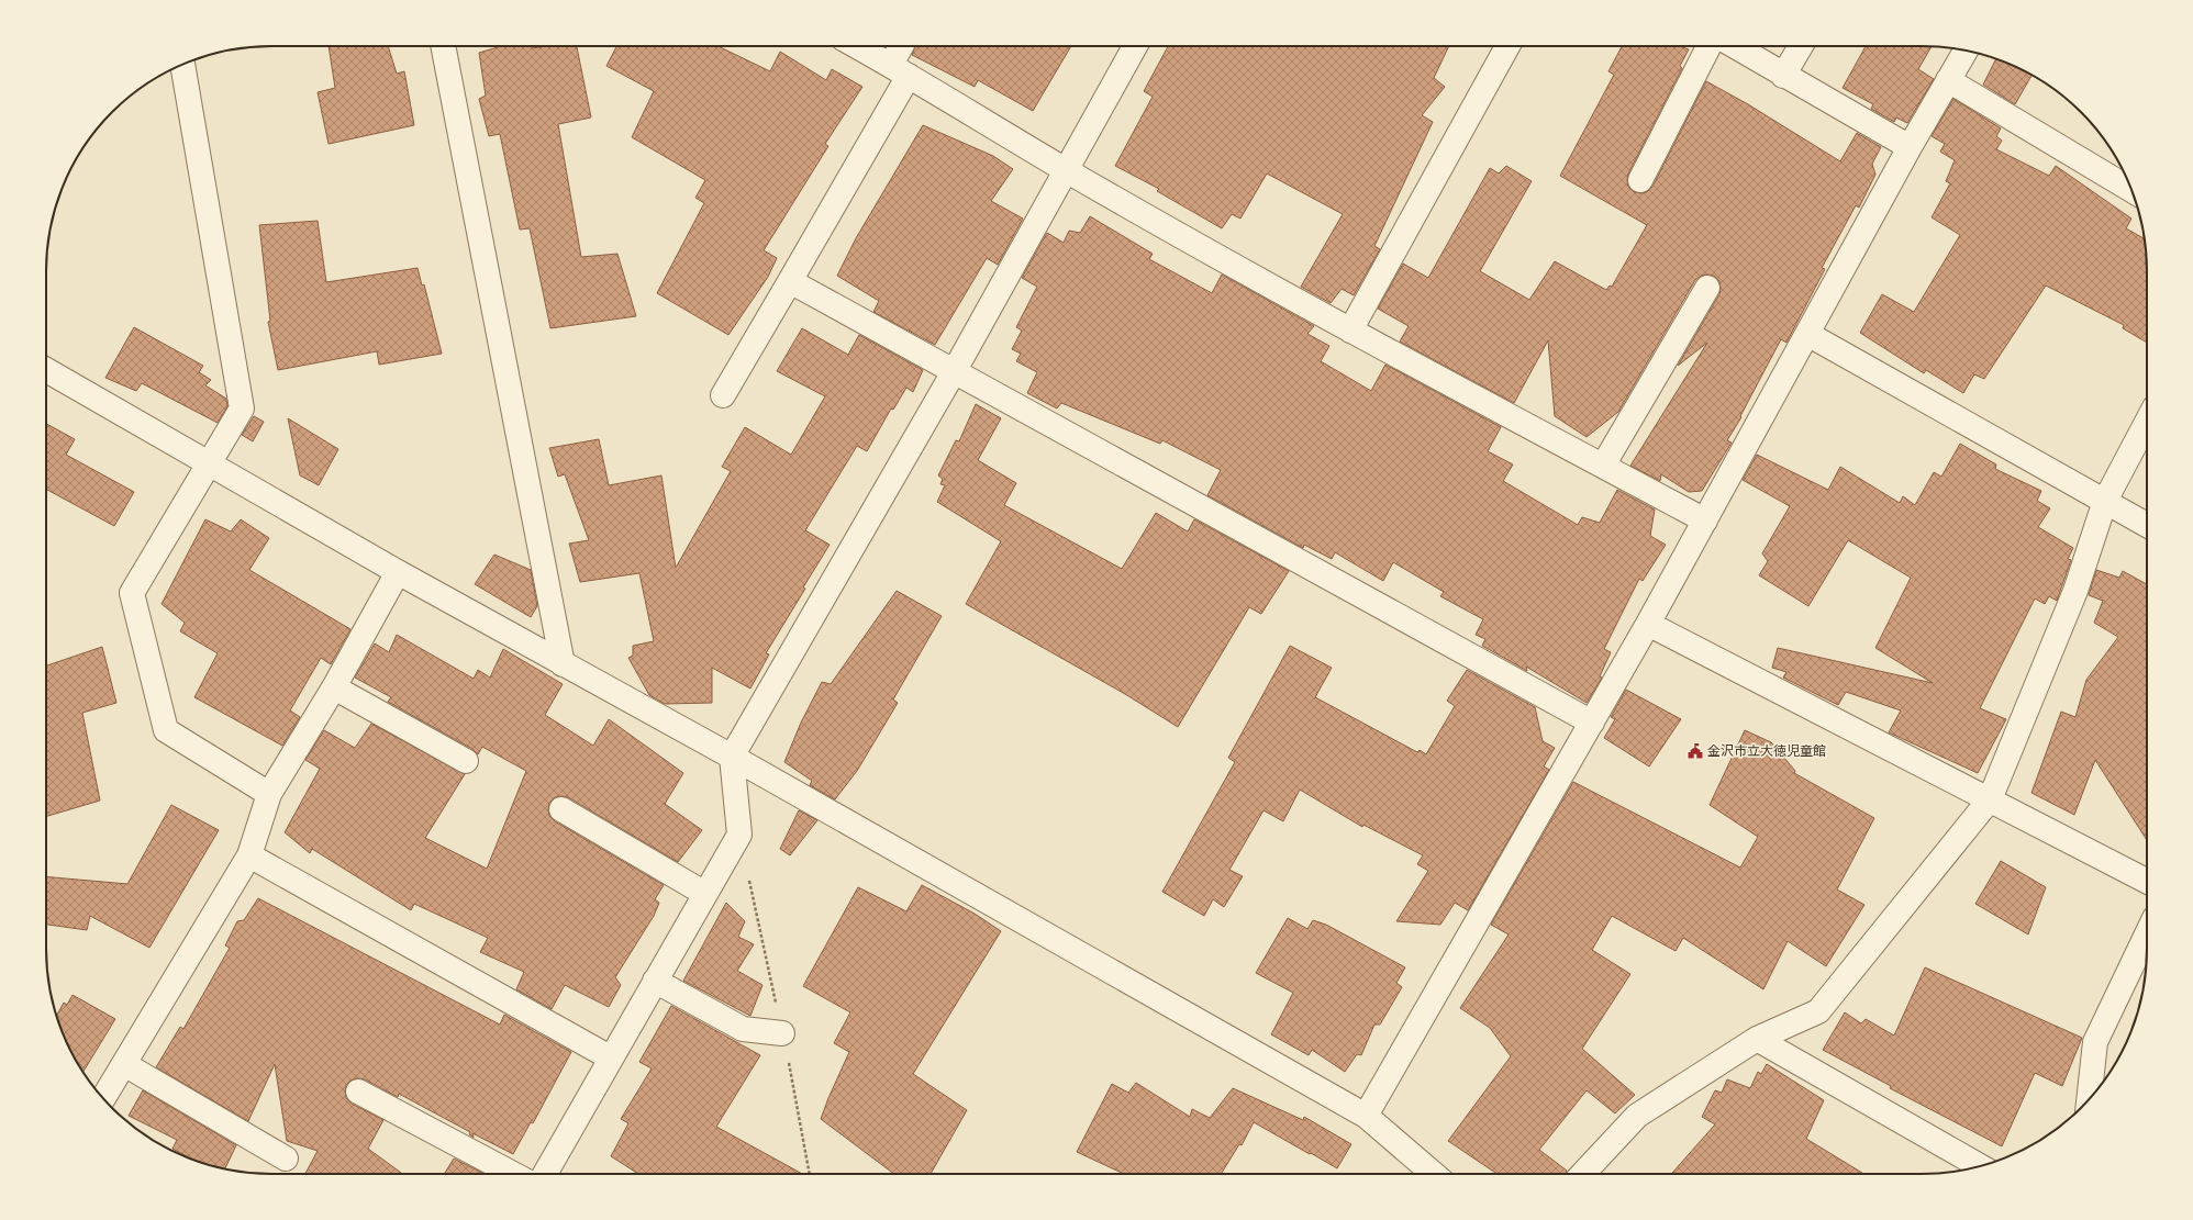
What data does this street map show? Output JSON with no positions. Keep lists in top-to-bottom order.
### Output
{
  "places": {
    "public building": ["金沢市立大徳児童館"]
  }
}
